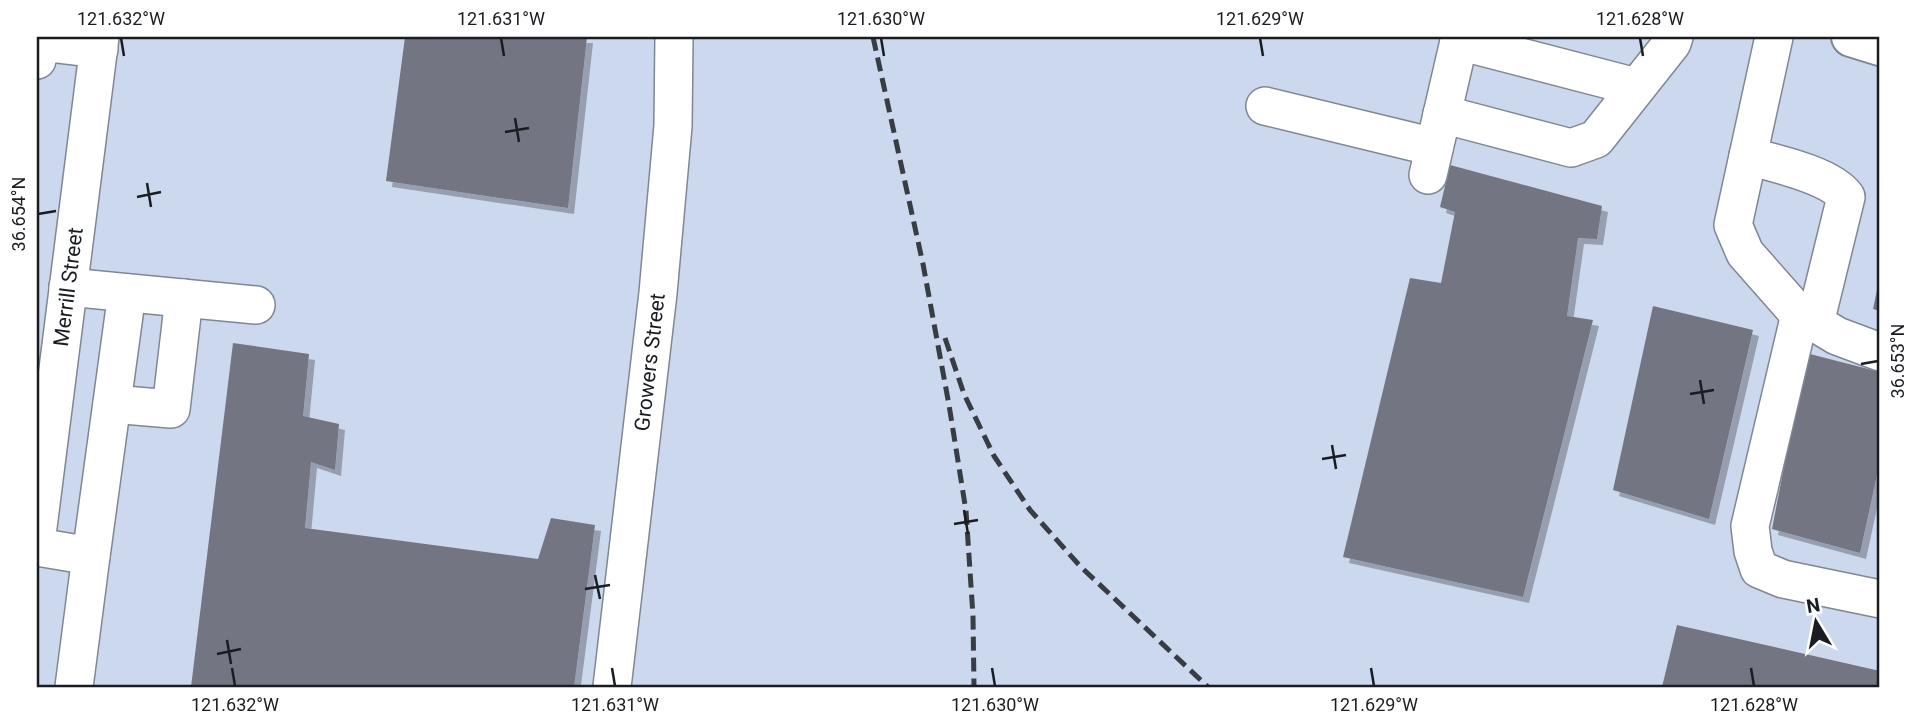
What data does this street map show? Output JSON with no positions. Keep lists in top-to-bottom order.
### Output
{
  "streets": {
    "street": ["Merrill Street", "Growers Street"]
  },
  "north": "top",
  "coordinates": [
    "121.632°W",
    "121.631°W",
    "121.630°W",
    "121.629°W",
    "121.628°W",
    "36.654°N",
    "36.653°N"
  ]
}
